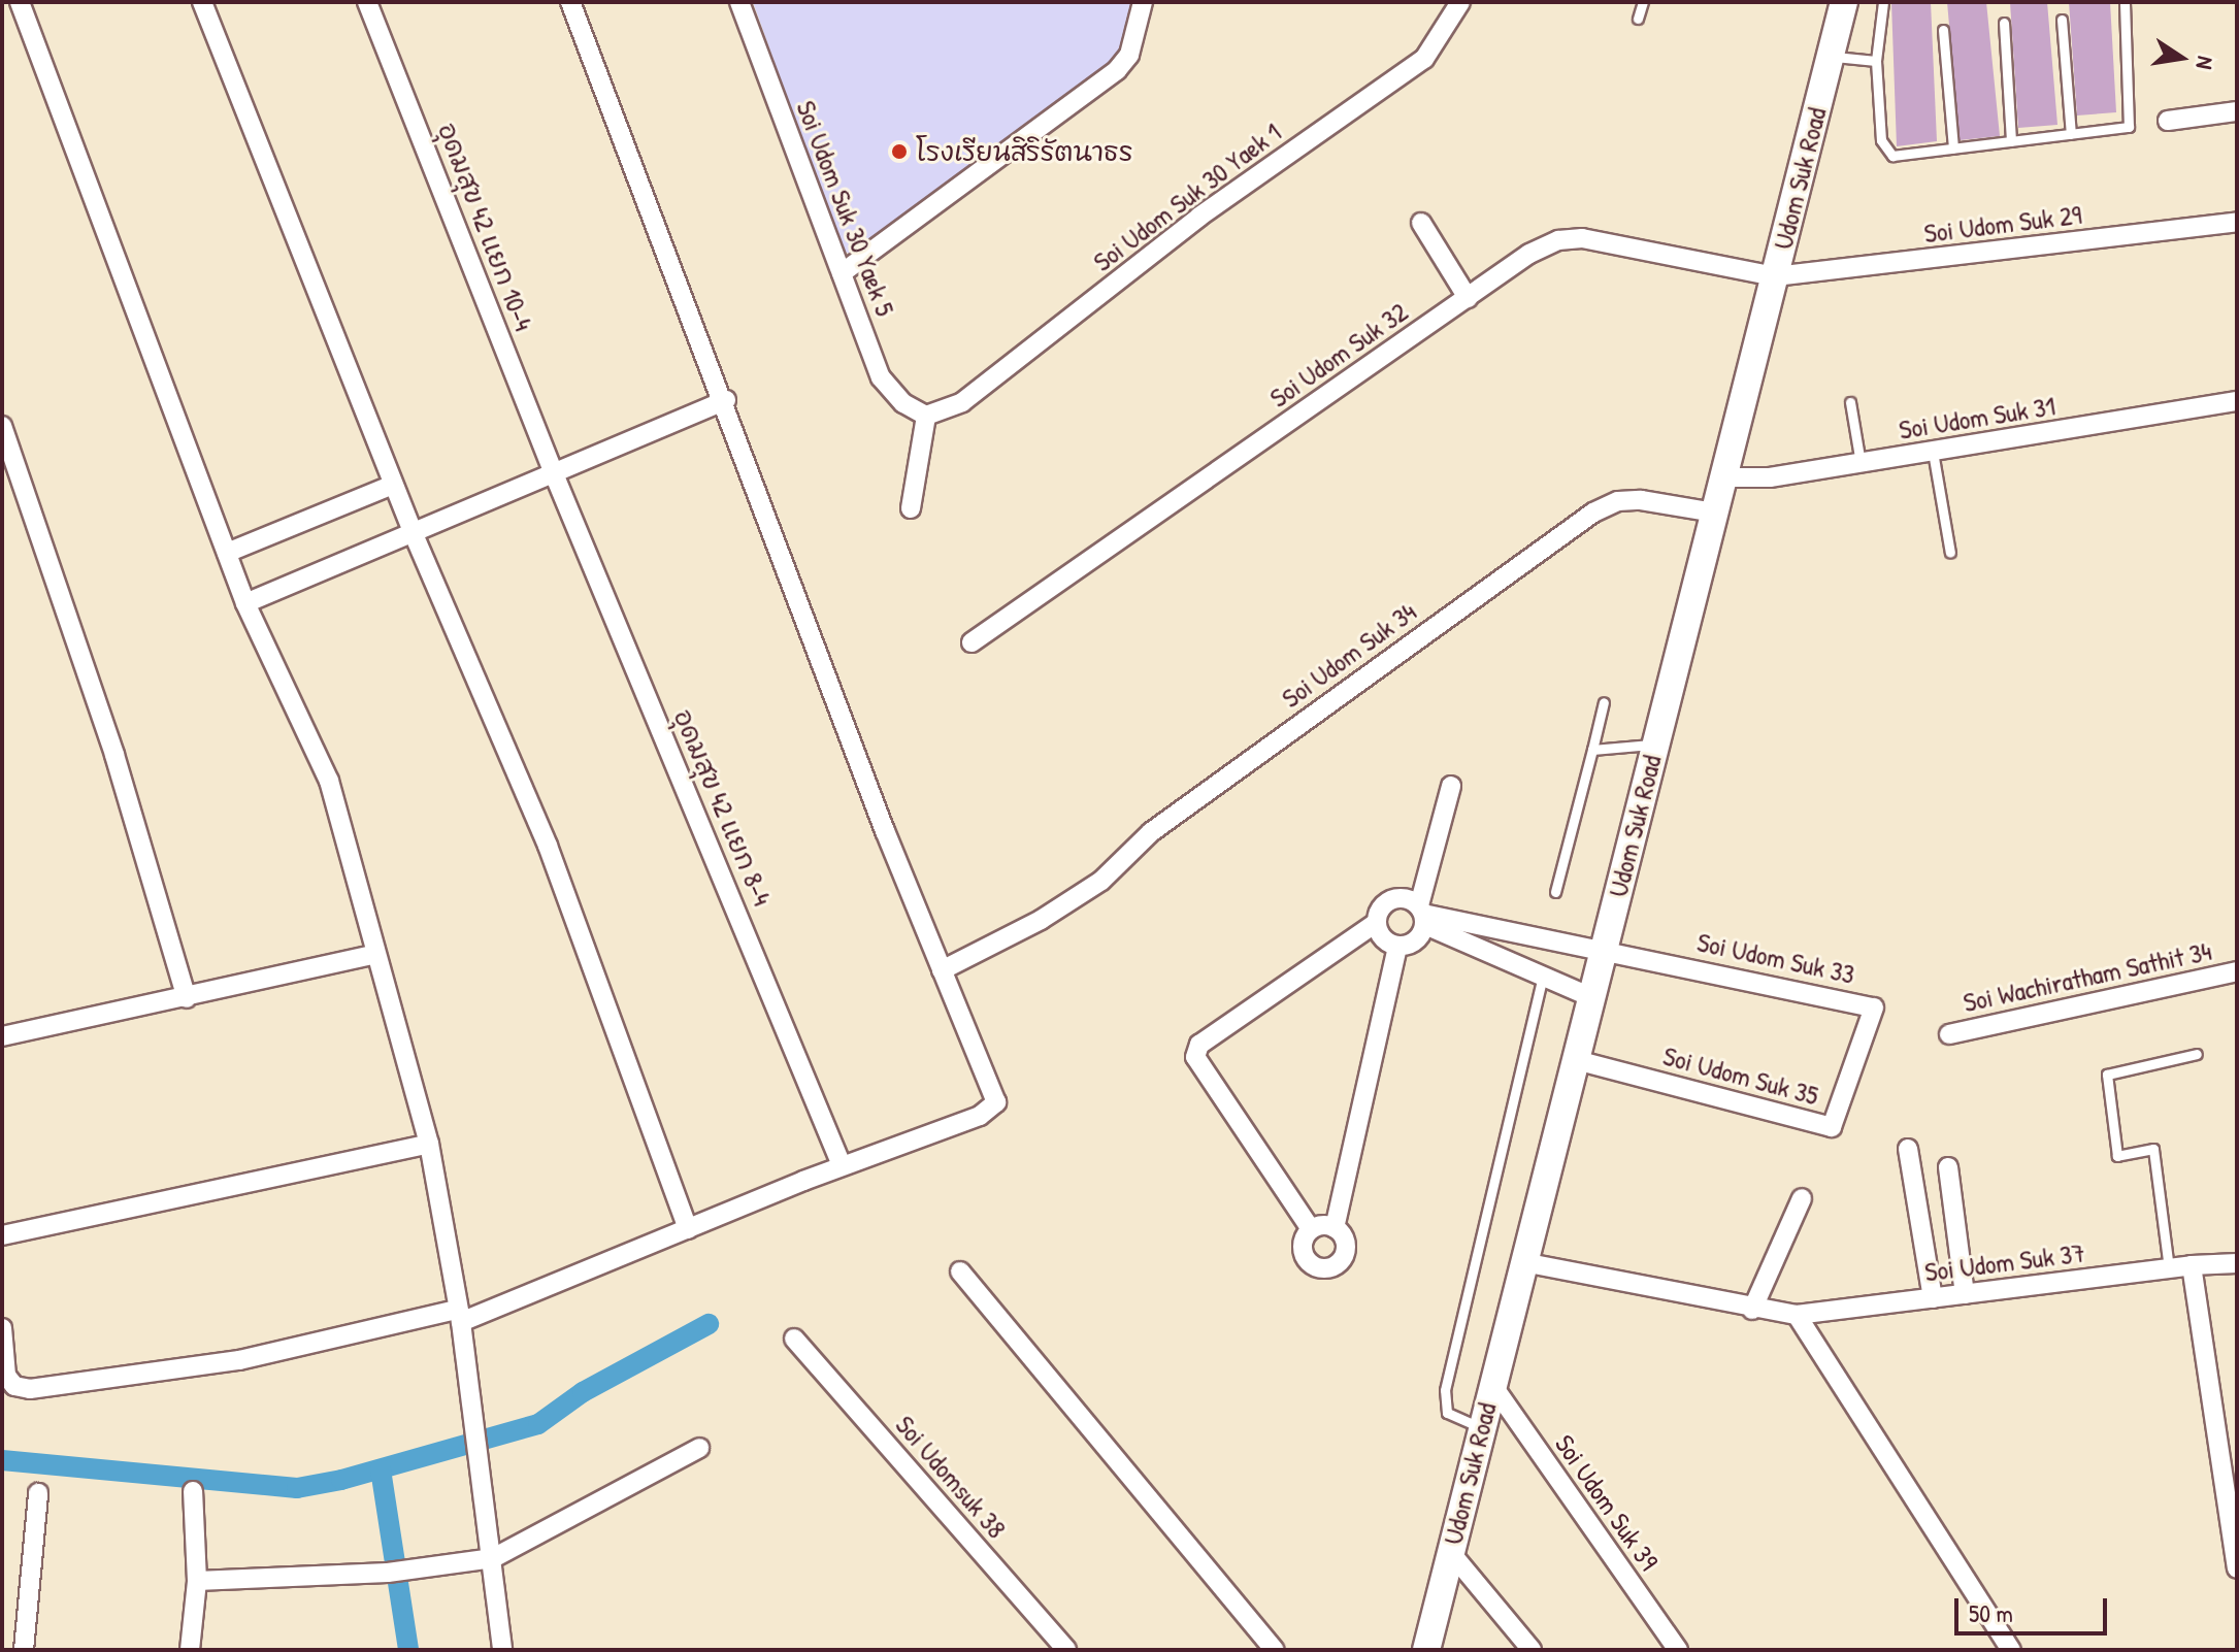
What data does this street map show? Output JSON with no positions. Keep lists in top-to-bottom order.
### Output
{
  "streets": {
    "main road": ["Udom Suk Road"],
    "street": [
      "Soi Udom Suk 30 Yaek 1",
      "Soi Udom Suk 30 Yaek 5",
      "Soi Udom Suk 29",
      "อุดมสุข 42 แยก 10-4",
      "Soi Udom Suk 32",
      "Soi Udom Suk 31",
      "Soi Udom Suk 34",
      "อุดมสุข 42 แยก 8-4",
      "Soi Udom Suk 33",
      "Soi Wachiratham Sathit 34",
      "Soi Udom Suk 35",
      "Soi Udom Suk 37",
      "Soi Udomsuk 38",
      "Soi Udom Suk 39"
    ]
  },
  "crossings": [
    ["Udom Suk Road", "Soi Udom Suk 29"],
    ["Udom Suk Road", "Soi Udom Suk 32"],
    ["Udom Suk Road", "Soi Udom Suk 31"],
    ["Udom Suk Road", "Soi Udom Suk 34"],
    ["Udom Suk Road", "Soi Udom Suk 33"],
    ["Udom Suk Road", "Soi Udom Suk 35"],
    ["Udom Suk Road", "Soi Udom Suk 37"],
    ["Udom Suk Road", "Soi Udom Suk 39"],
    ["Soi Udom Suk 30 Yaek 1", "Soi Udom Suk 30 Yaek 5"],
    ["Soi Udom Suk 29", "Soi Udom Suk 32"],
    ["อุดมสุข 42 แยก 10-4", "อุดมสุข 42 แยก 8-4"],
    ["Soi Udom Suk 33", "Soi Udom Suk 35"]
  ],
  "places": ["โรงเรียนสิริรัตนาธร"],
  "scale_bar": "50 m",
  "north": "right"
}
